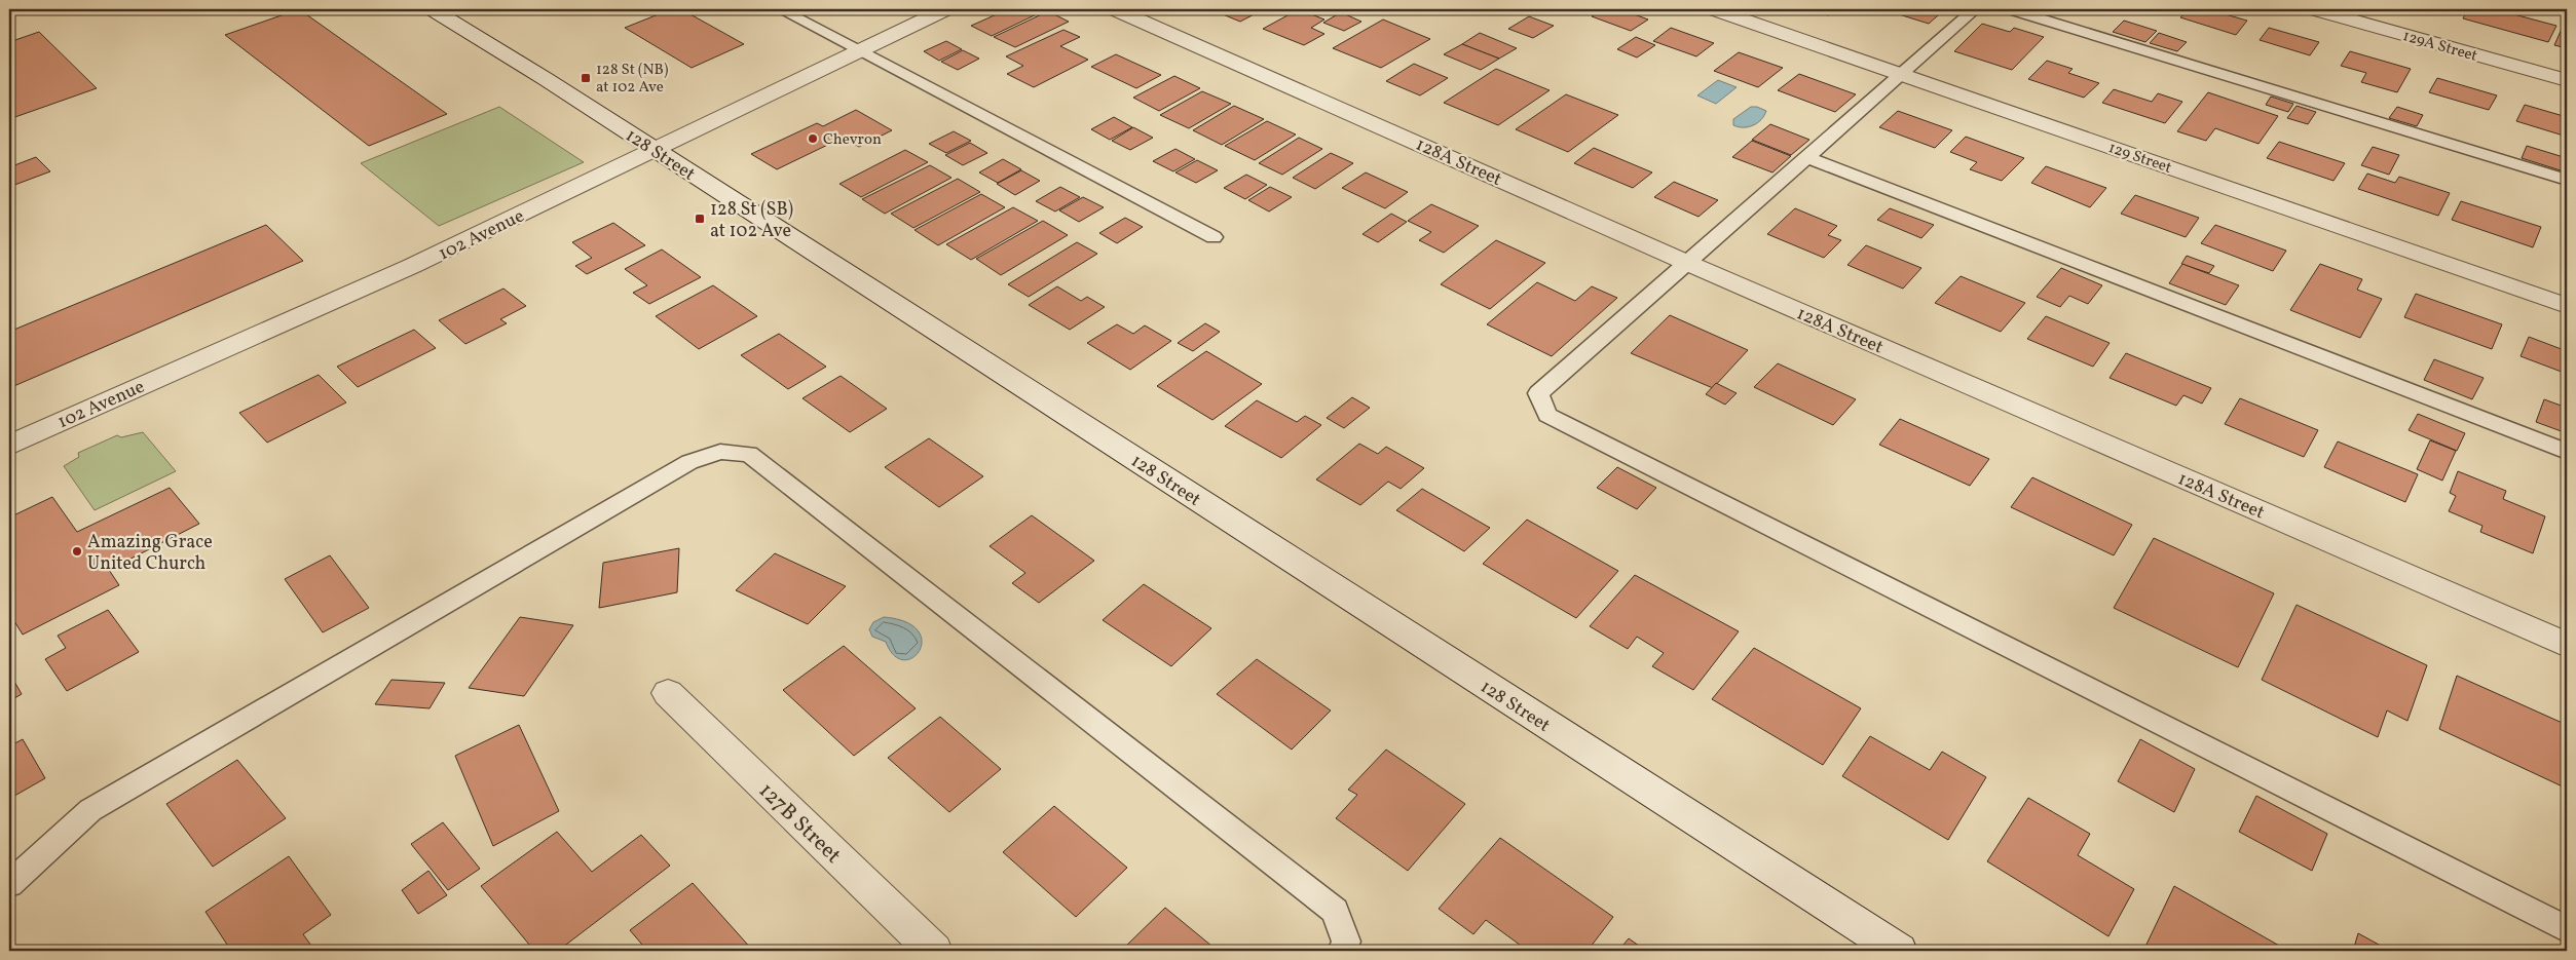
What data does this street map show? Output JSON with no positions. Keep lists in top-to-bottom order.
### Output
{
  "streets": {
    "street": [
      "129A Street",
      "128 Street",
      "129 Street",
      "128A Street",
      "102 Avenue",
      "127B Street"
    ]
  },
  "crossings": [
    ["128 Street", "102 Avenue"]
  ],
  "places": {
    "transit": ["128 St (NB) at 102 Ave", "128 St (SB) at 102 Ave"],
    "other": ["Chevron", "Amazing Grace United Church"]
  }
}
